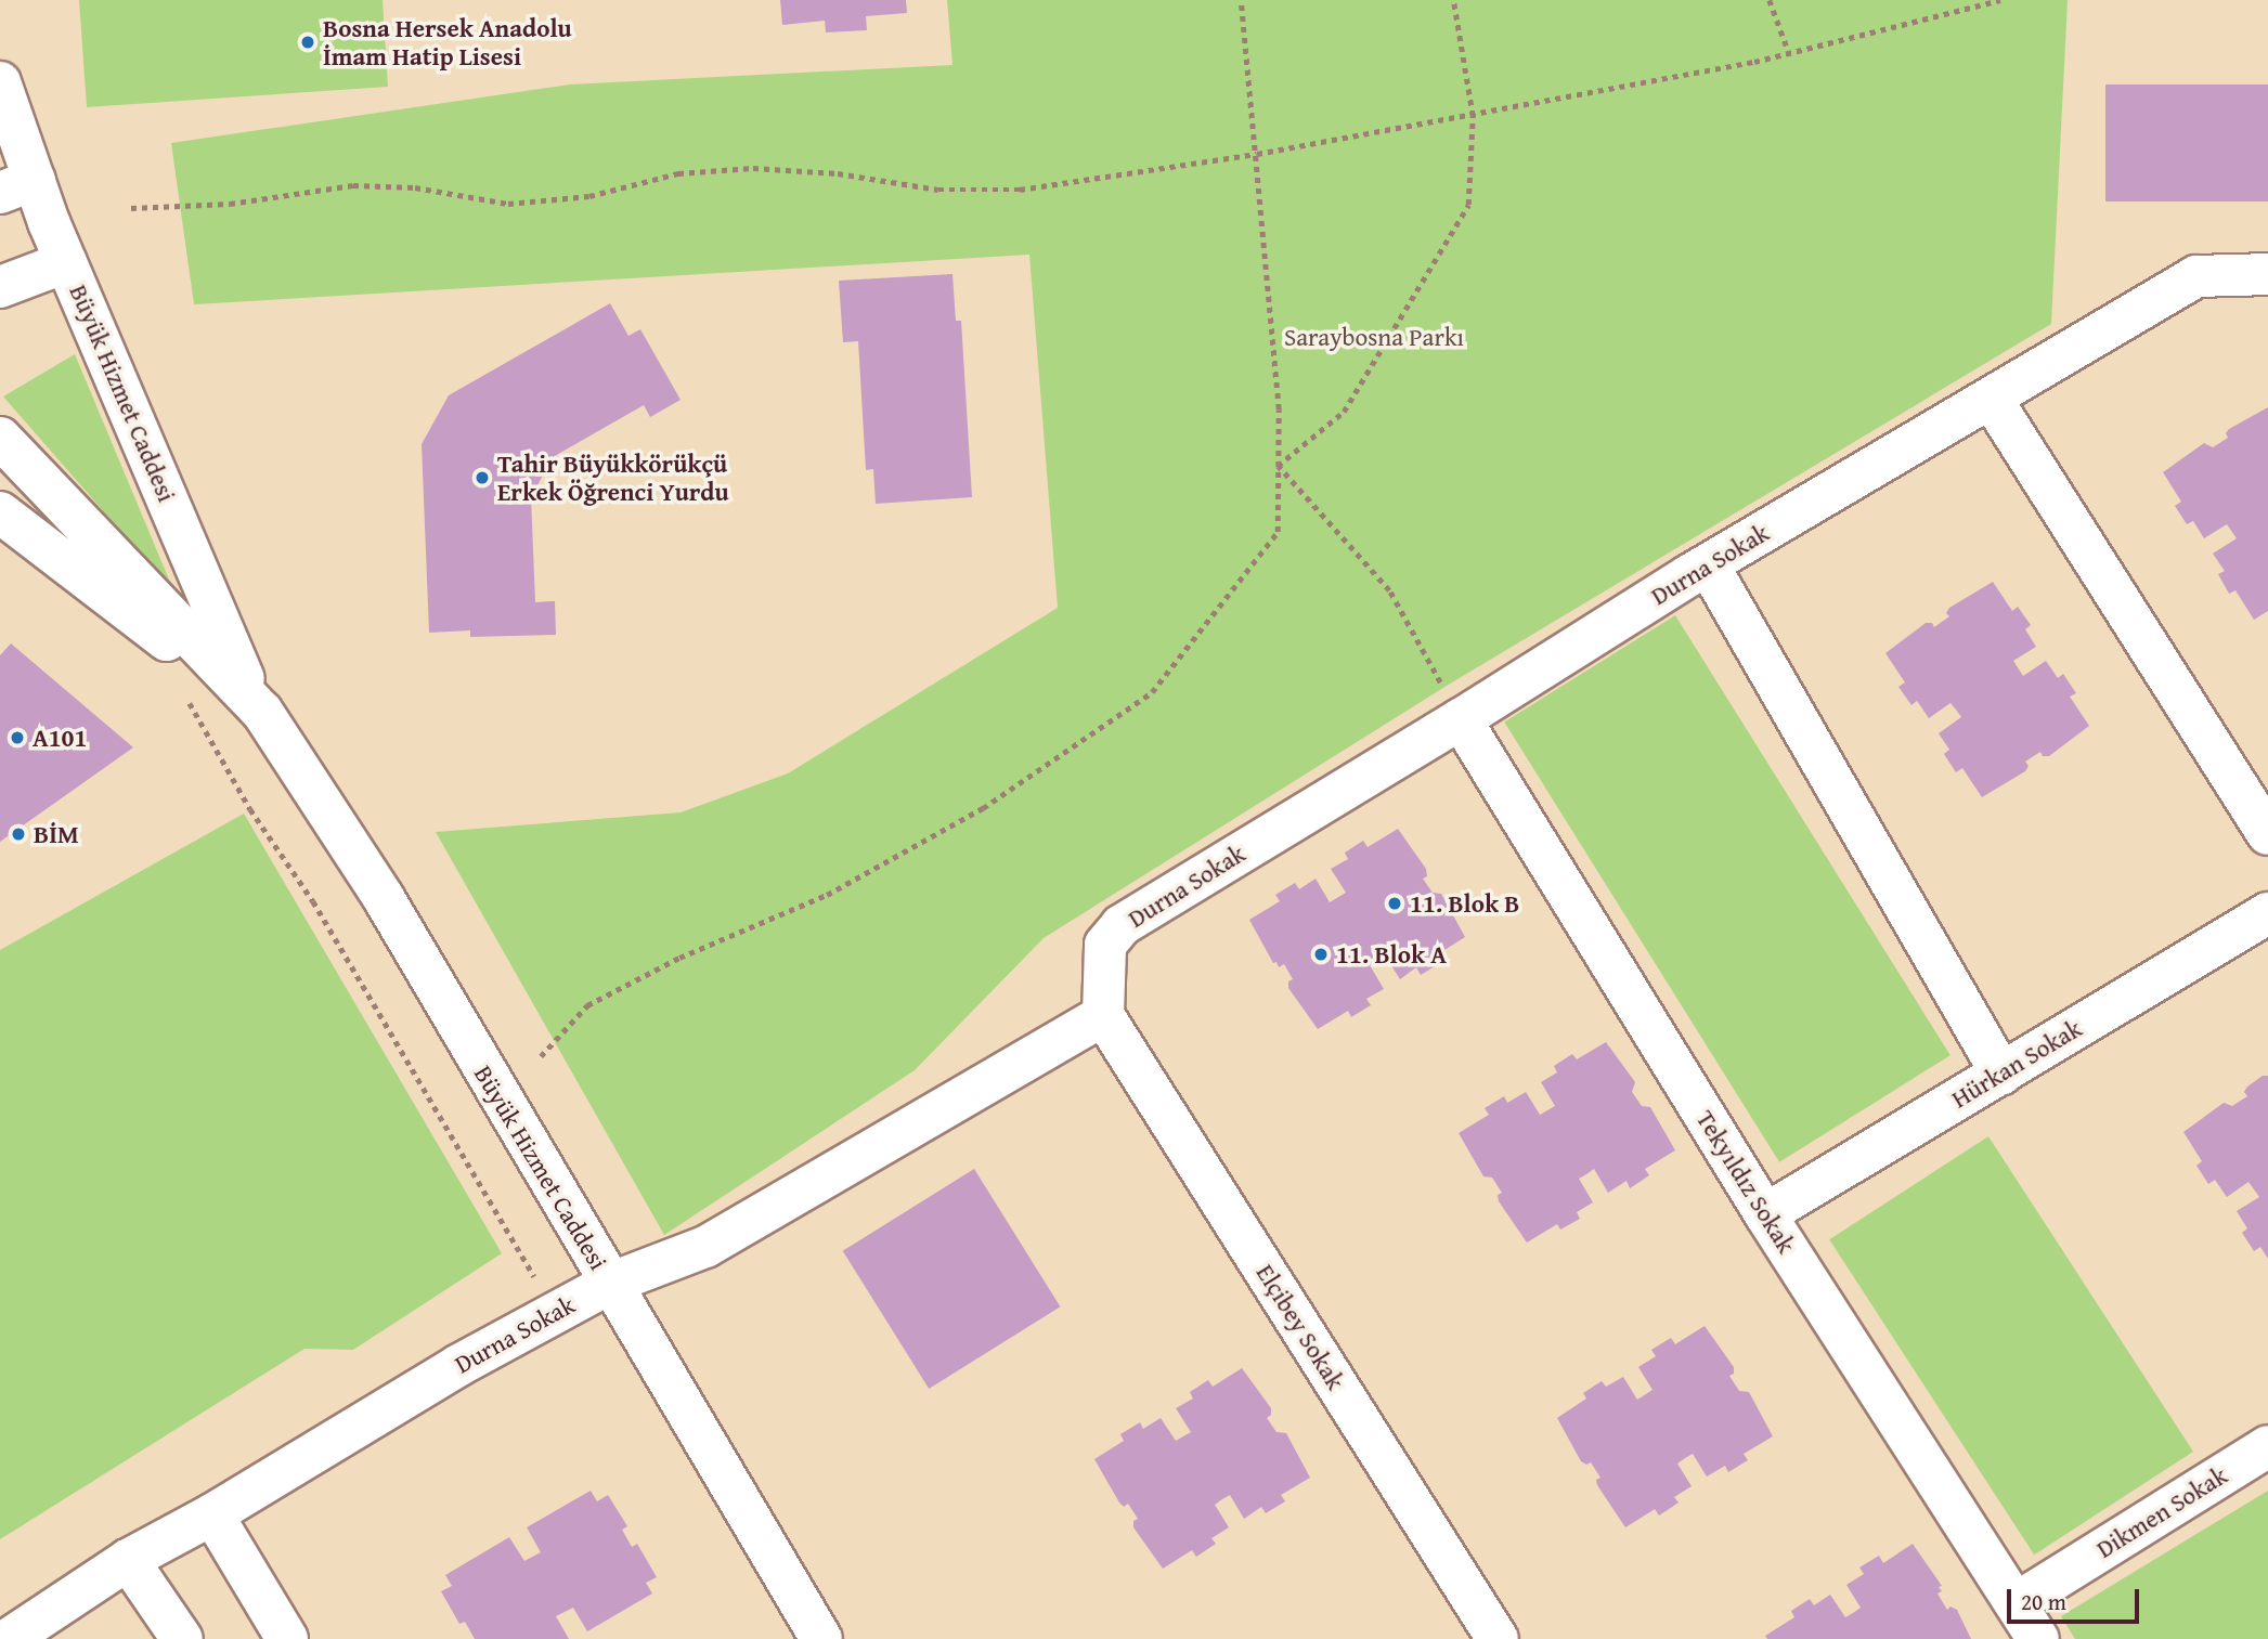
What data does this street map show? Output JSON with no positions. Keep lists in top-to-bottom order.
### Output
{
  "streets": {
    "street": [
      "Büyük Hizmet Caddesi",
      "Durna Sokak",
      "Hürkan Sokak",
      "Tekyıldız Sokak",
      "Elçibey Sokak",
      "Dikmen Sokak"
    ]
  },
  "crossings": [
    ["Büyük Hizmet Caddesi", "Durna Sokak"],
    ["Durna Sokak", "Tekyıldız Sokak"],
    ["Durna Sokak", "Elçibey Sokak"],
    ["Hürkan Sokak", "Tekyıldız Sokak"],
    ["Tekyıldız Sokak", "Dikmen Sokak"]
  ],
  "parks": ["Saraybosna Parkı"],
  "places": [
    "Bosna Hersek Anadolu İmam Hatip Lisesi",
    "Tahir Büyükkörükçü Erkek Öğrenci Yurdu",
    "A101",
    "BİM",
    "11. Blok B",
    "11. Blok A"
  ],
  "scale_bar": "20 m"
}
